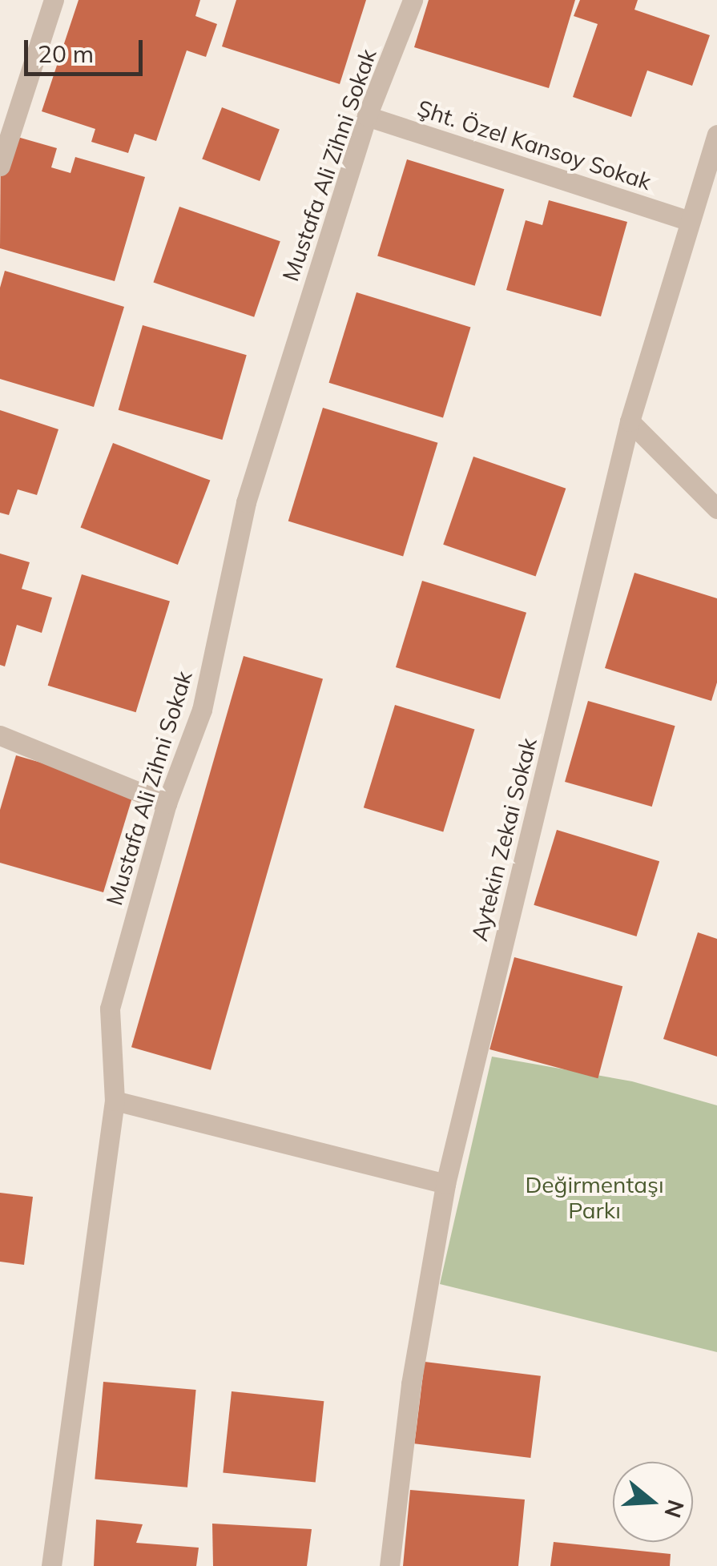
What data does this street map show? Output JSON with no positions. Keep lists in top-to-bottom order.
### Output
{
  "streets": {
    "street": ["Şht. Özel Kansoy Sokak", "Mustafa Ali Zihni Sokak", "Aytekin Zekai Sokak"]
  },
  "crossings": [
    ["Şht. Özel Kansoy Sokak", "Mustafa Ali Zihni Sokak"],
    ["Şht. Özel Kansoy Sokak", "Aytekin Zekai Sokak"]
  ],
  "parks": ["Değirmentaşı Parkı"],
  "scale_bar": "20 m",
  "north": "right"
}
